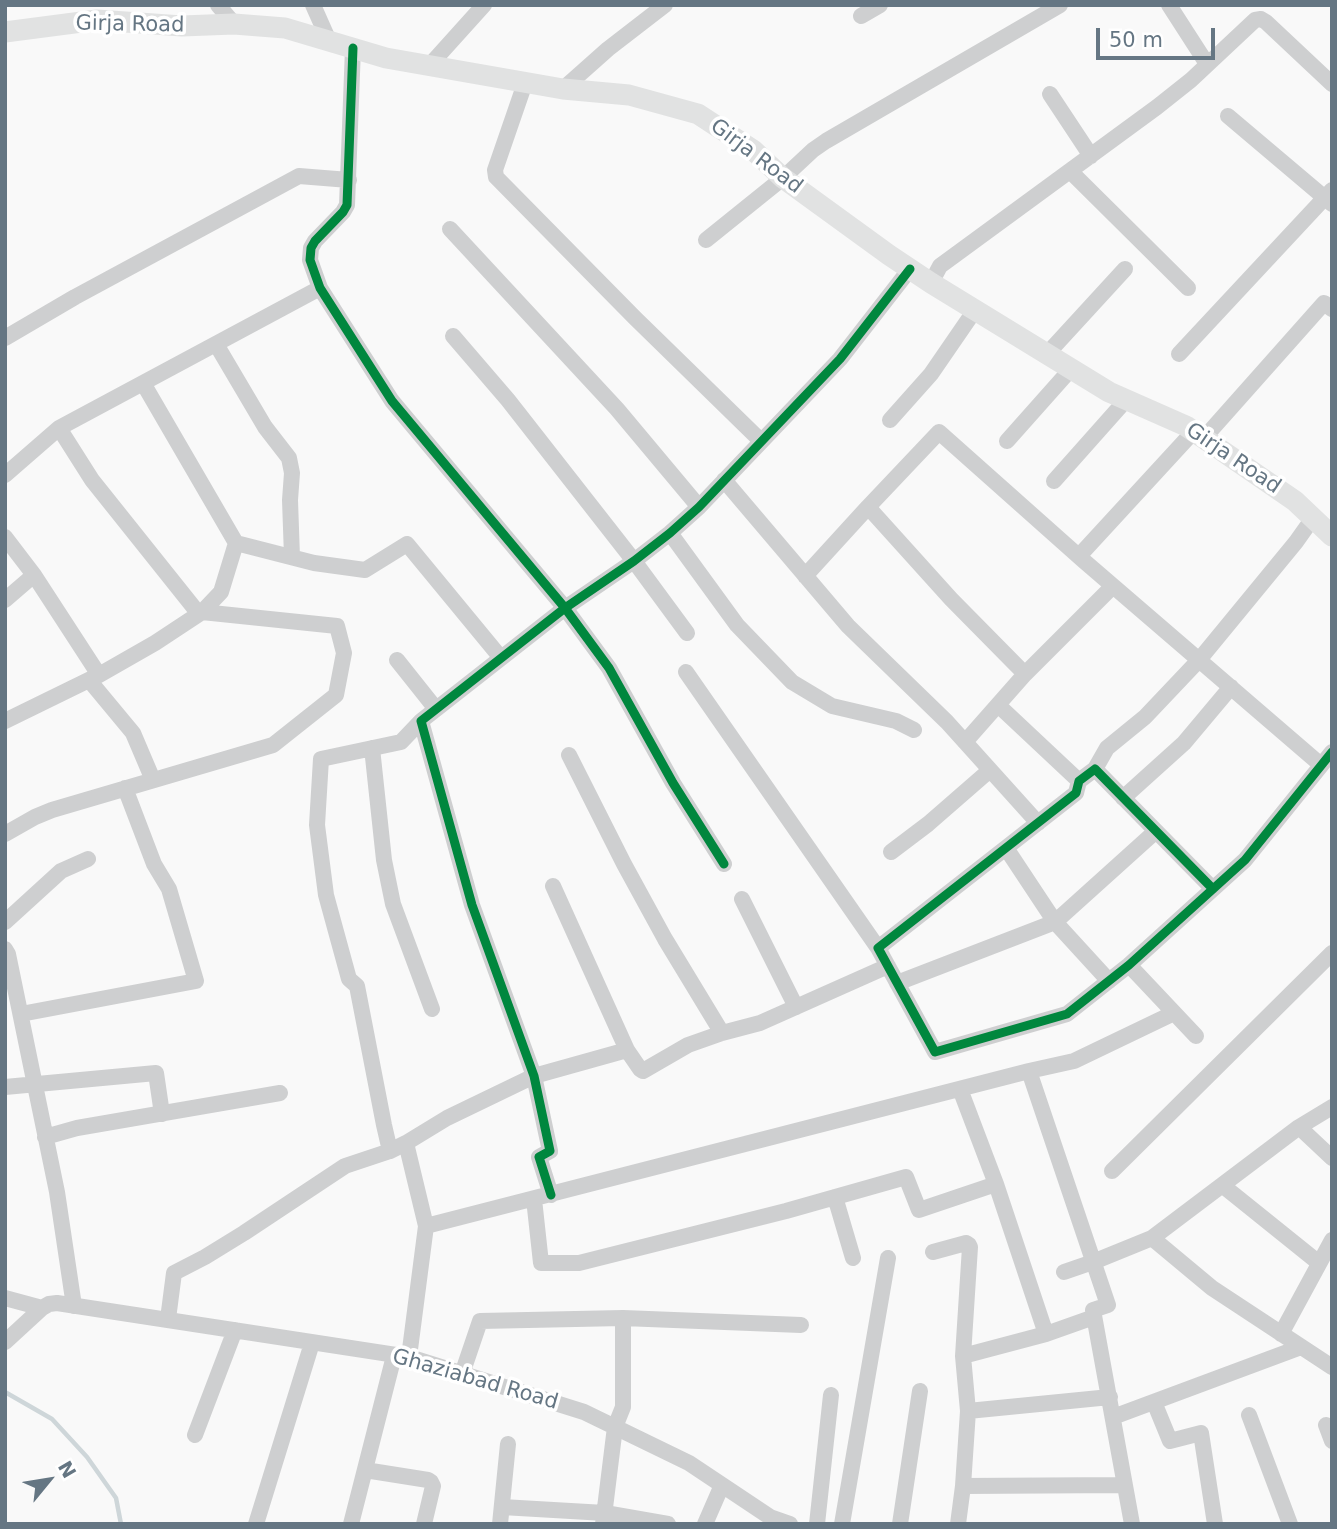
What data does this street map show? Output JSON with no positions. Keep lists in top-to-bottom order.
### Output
{
  "streets": {
    "main road": ["Girja Road"],
    "street": ["Ghaziabad Road"]
  },
  "scale_bar": "50 m",
  "north": "top right"
}
